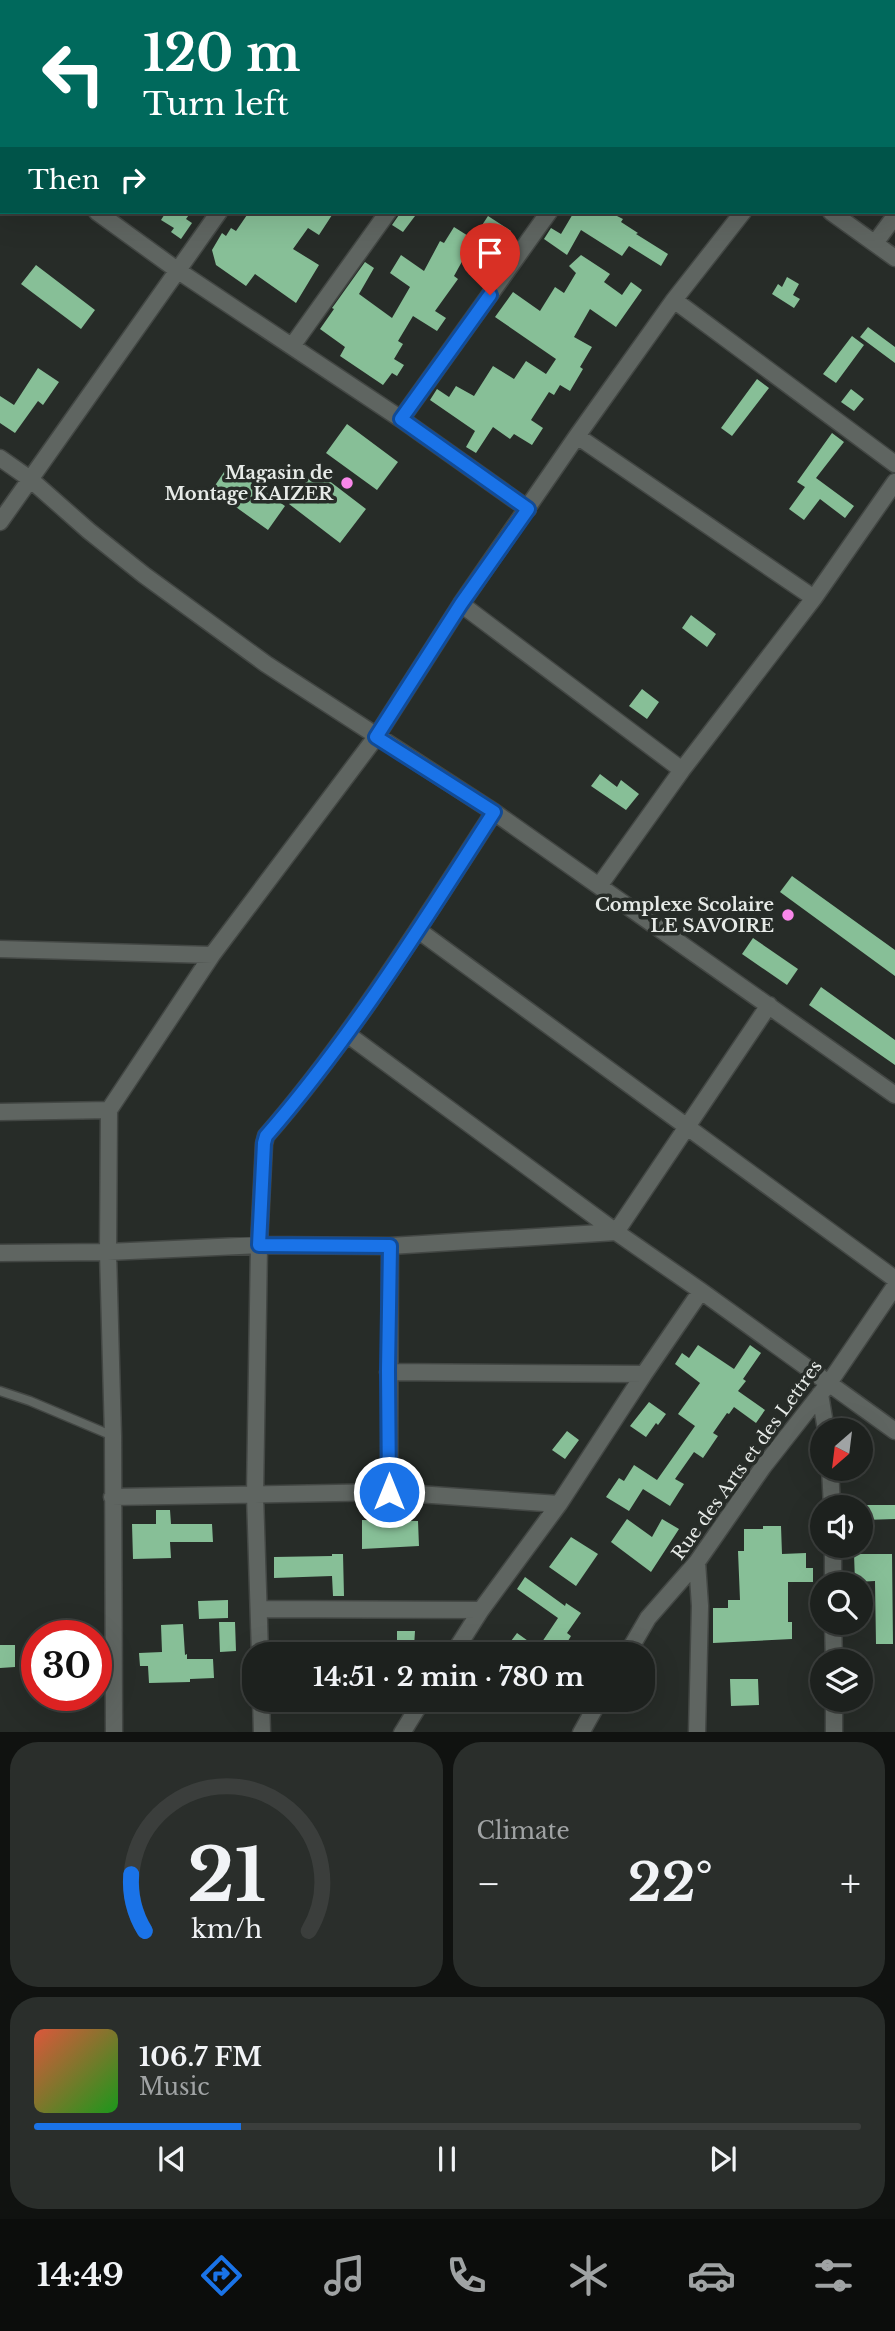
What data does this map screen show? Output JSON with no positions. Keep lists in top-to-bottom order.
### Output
{
  "streets": {
    "street": ["Rue des Arts et des Lettres"]
  },
  "places": ["Magasin de Montage KAIZER", "Complexe Scolaire LE SAVOIRE"],
  "north": "bottom left",
  "page": {
    "turn": ["120 m", "Turn left"],
    "then": "Then",
    "limit": "30",
    "trip": "14:51 · 2 min · 780 m",
    "tile": "Climate",
    "heat": ["−", "22°", "+"],
    "song": ["106.7 FM", "Music"],
    "tabs": "14:49",
    "gauge": ["21", "km/h"]
  }
}
